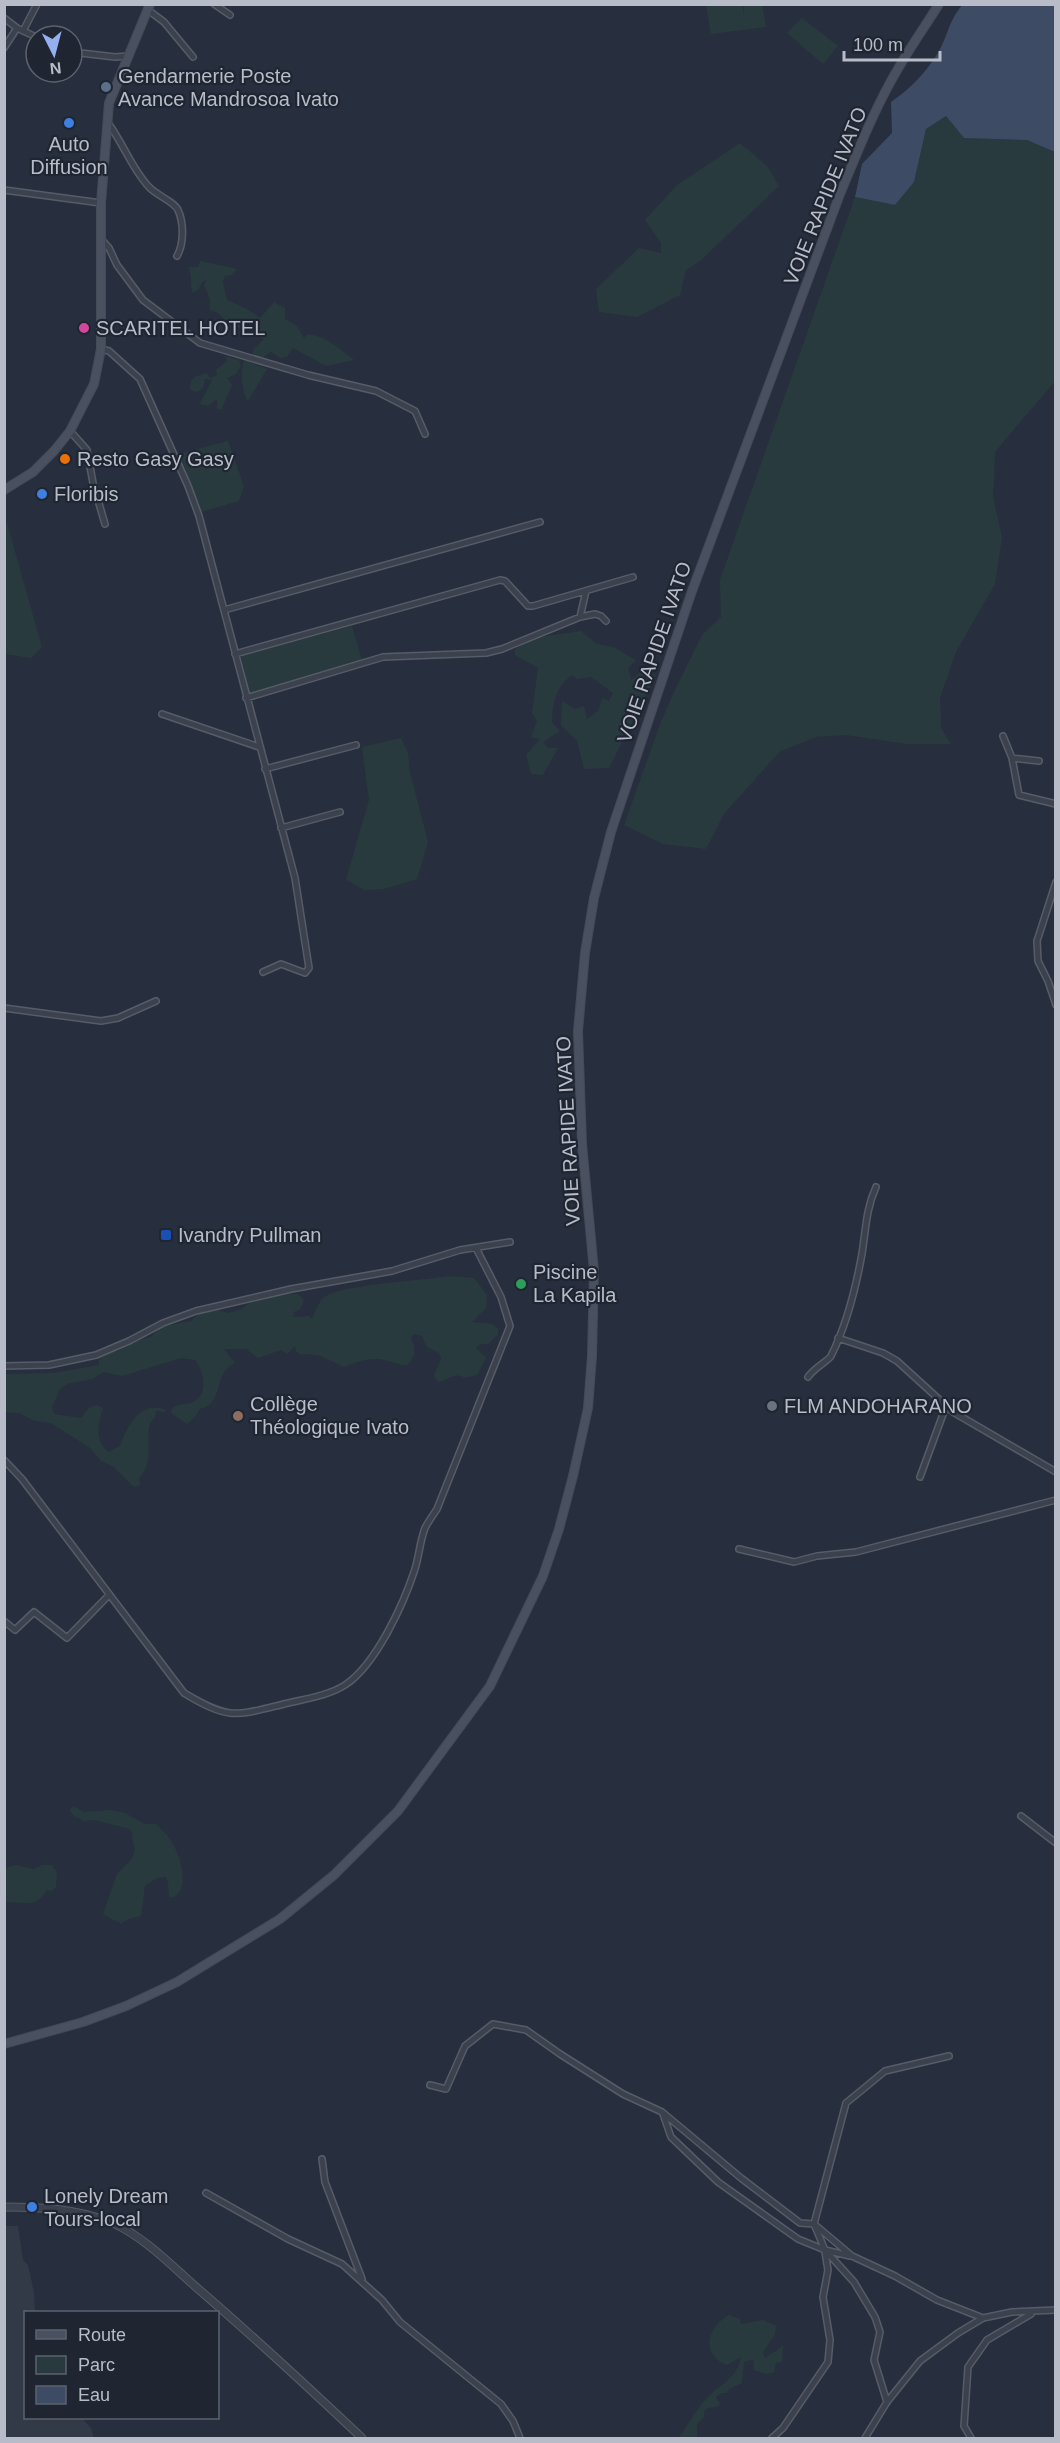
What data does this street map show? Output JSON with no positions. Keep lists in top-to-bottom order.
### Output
{
  "streets": {
    "main road": ["VOIE RAPIDE IVATO"]
  },
  "places": {
    "other": [
      "Gendarmerie Poste Avance Mandrosoa Ivato",
      "Auto Diffusion",
      "SCARITEL HOTEL",
      "Resto Gasy Gasy",
      "Floribis",
      "Piscine La Kapila",
      "FLM ANDOHARANO",
      "Collège Théologique Ivato",
      "Lonely Dream Tours-local"
    ],
    "transit": ["Ivandry Pullman"]
  },
  "legend": ["Route", "Parc", "Eau"],
  "scale_bar": "100 m",
  "north": "bottom"
}
